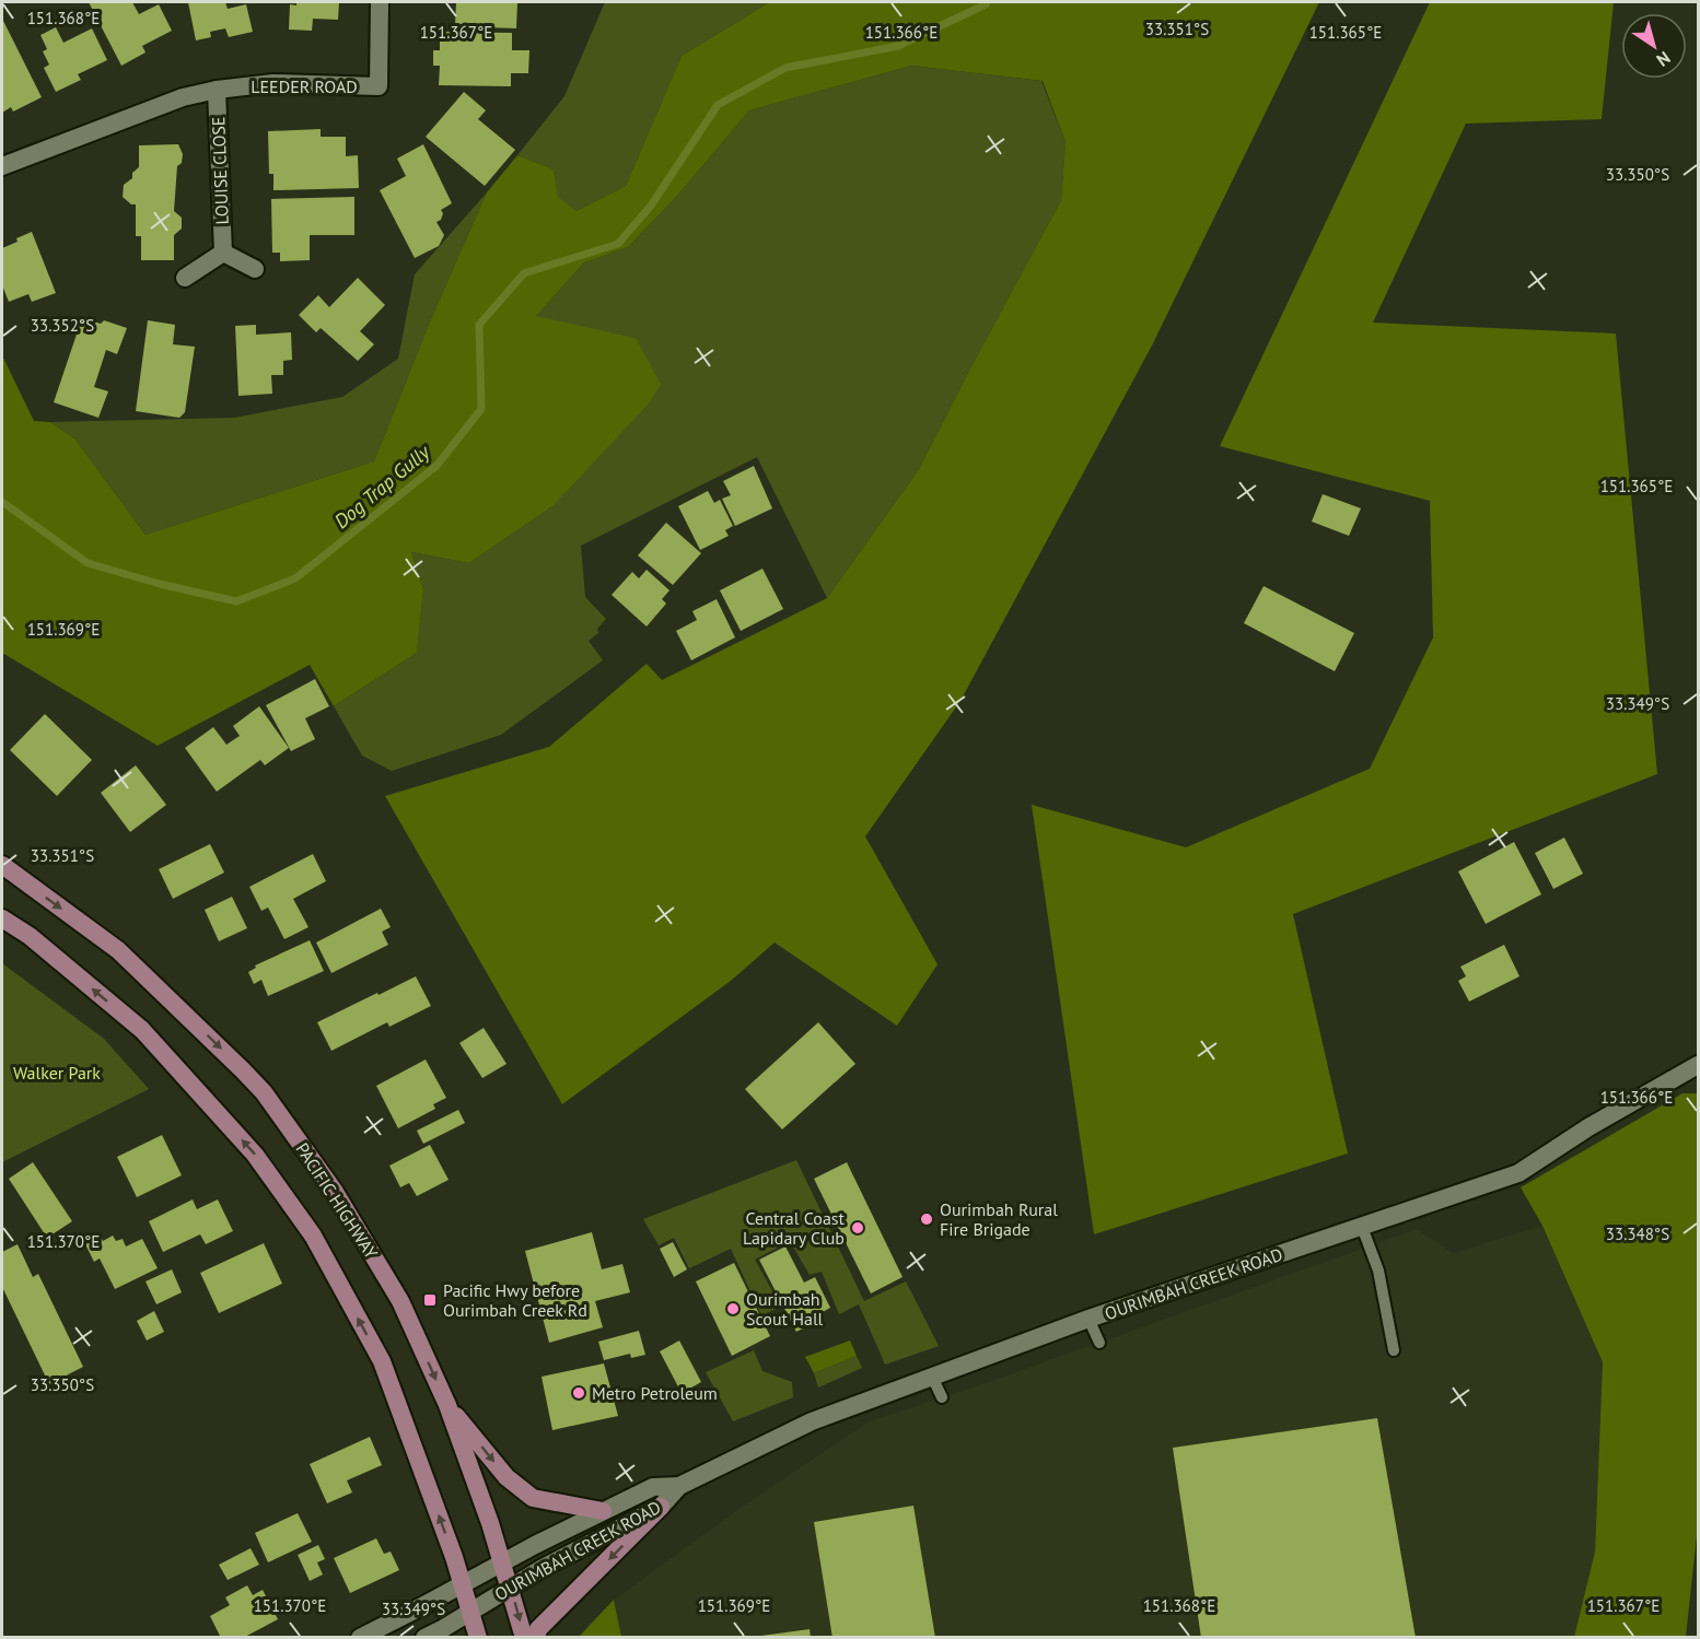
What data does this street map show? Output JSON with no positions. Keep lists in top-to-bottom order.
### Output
{
  "streets": {
    "main road": ["PACIFIC HIGHWAY"],
    "street": ["LEEDER ROAD", "LOUISE CLOSE", "OURIMBAH CREEK ROAD"]
  },
  "crossings": [
    ["LEEDER ROAD", "LOUISE CLOSE"],
    ["PACIFIC HIGHWAY", "OURIMBAH CREEK ROAD"]
  ],
  "water": ["Dog Trap Gully"],
  "parks": ["Walker Park"],
  "places": {
    "other": [
      "Ourimbah Rural Fire Brigade",
      "Central Coast Lapidary Club",
      "Ourimbah Scout Hall",
      "Metro Petroleum"
    ],
    "transit": ["Pacific Hwy before Ourimbah Creek Rd"]
  },
  "north": "bottom right",
  "coordinates": [
    "151.368°E",
    "33.351°S",
    "151.367°E",
    "151.366°E",
    "151.365°E",
    "33.350°S",
    "33.352°S",
    "151.369°E",
    "33.349°S",
    "33.348°S",
    "151.370°E"
  ]
}
